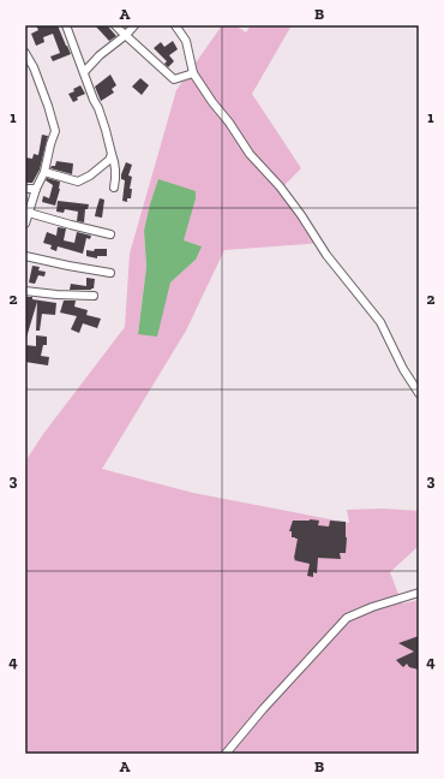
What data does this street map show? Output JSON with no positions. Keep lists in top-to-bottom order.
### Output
{
  "grid": {
    "columns": ["A", "B"],
    "rows": [
      "1",
      "2",
      "3",
      "4"
    ]
  }
}
